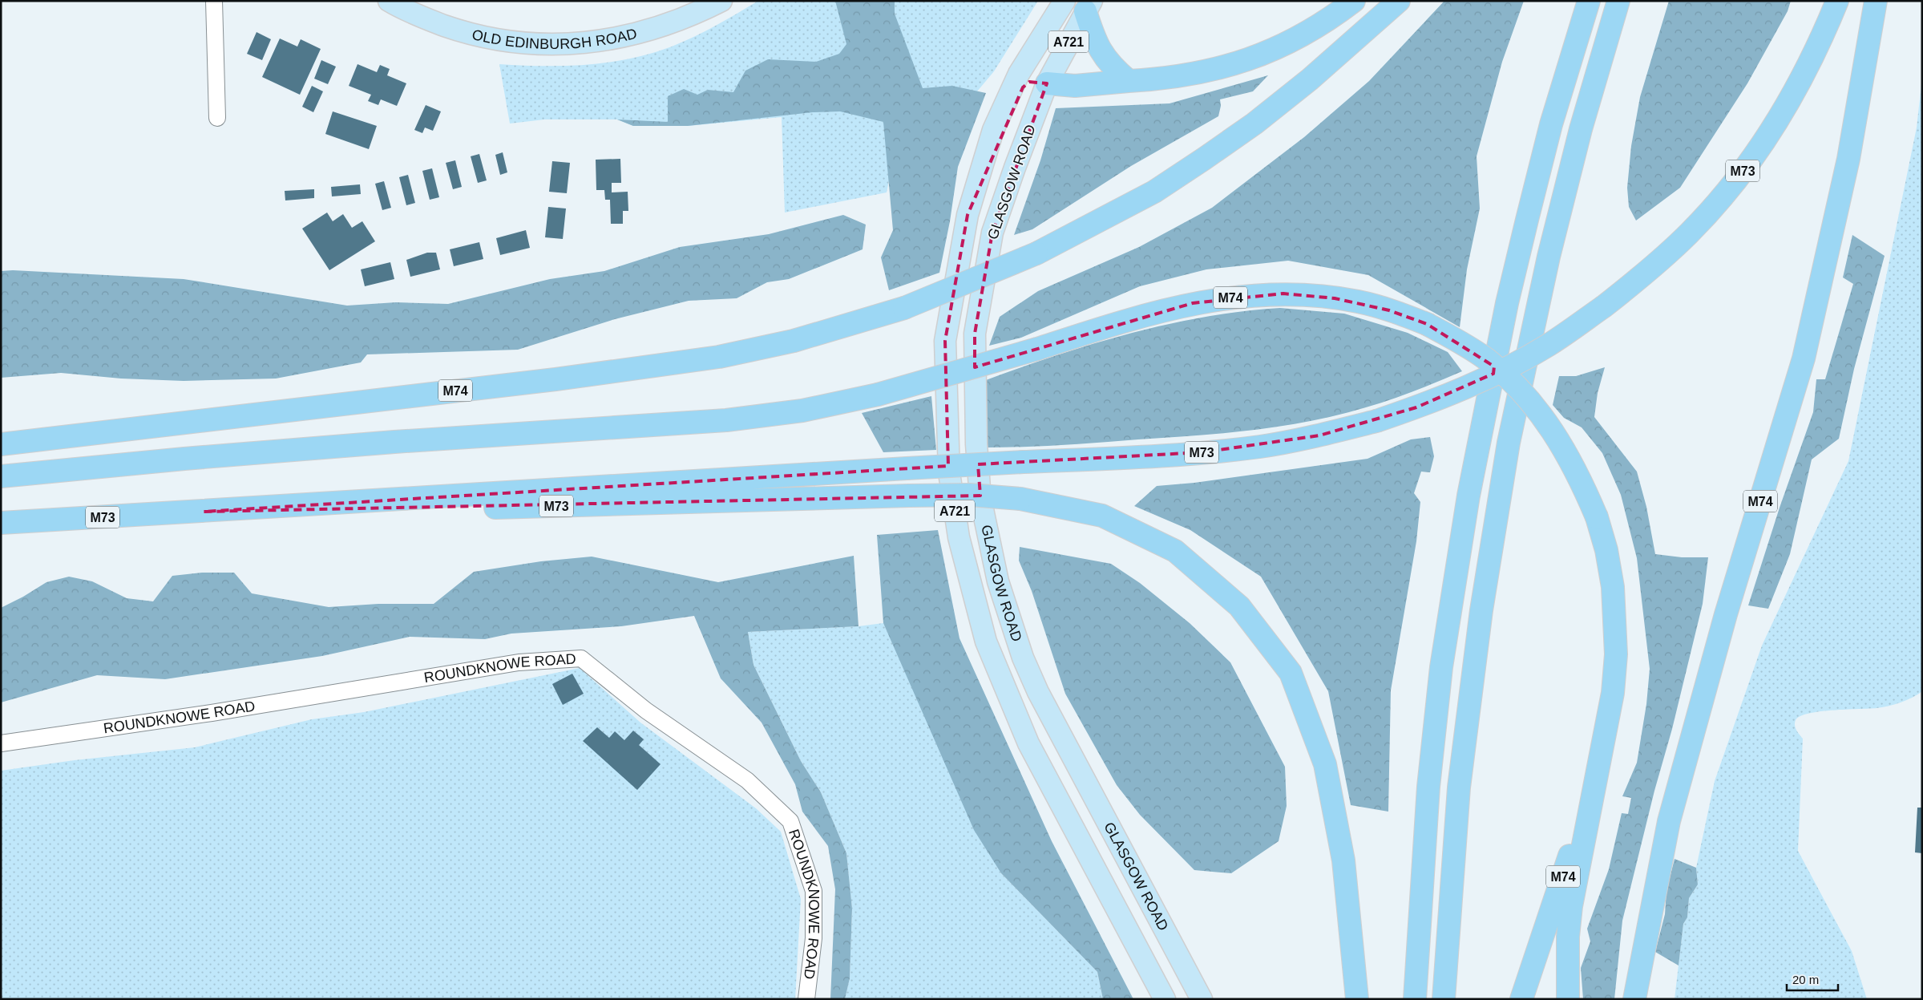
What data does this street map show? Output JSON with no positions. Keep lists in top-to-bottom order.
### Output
{
  "streets": {
    "highway": ["M73", "M74"],
    "main road": ["OLD EDINBURGH ROAD", "A721", "GLASGOW ROAD"],
    "street": ["ROUNDKNOWE ROAD"]
  },
  "scale_bar": "20 m"
}
